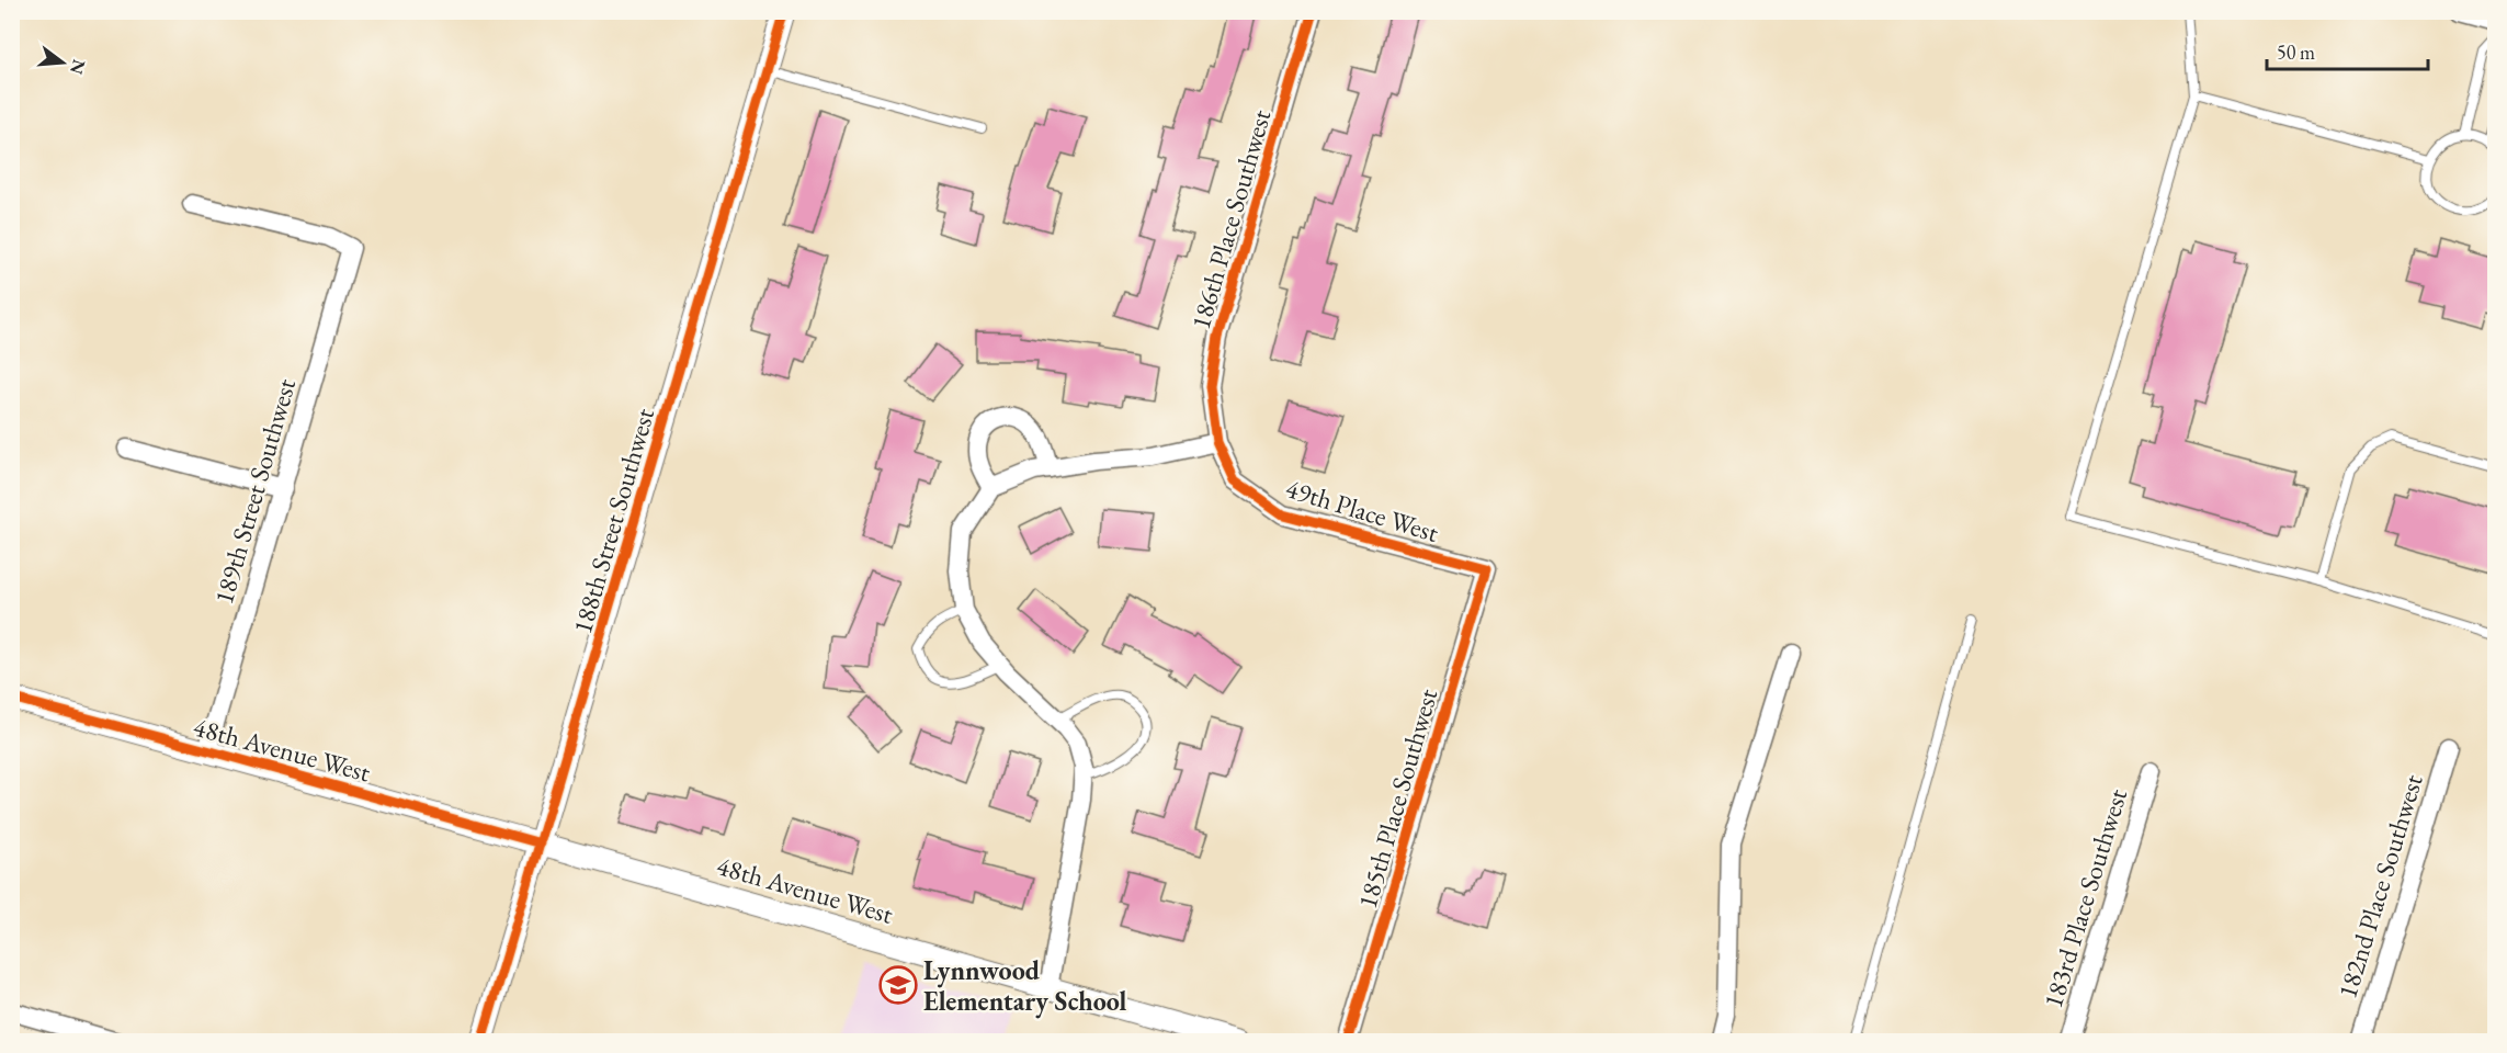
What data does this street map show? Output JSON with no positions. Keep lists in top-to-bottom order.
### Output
{
  "streets": {
    "street": [
      "186th Place Southwest",
      "189th Street Southwest",
      "49th Place West",
      "188th Street Southwest",
      "48th Avenue West",
      "185th Place Southwest",
      "182nd Place Southwest",
      "183rd Place Southwest"
    ]
  },
  "crossings": [
    ["186th Place Southwest", "49th Place West"],
    ["189th Street Southwest", "48th Avenue West"],
    ["49th Place West", "185th Place Southwest"],
    ["188th Street Southwest", "48th Avenue West"]
  ],
  "places": {
    "school or university": ["Lynnwood Elementary School"]
  },
  "scale_bar": "50 m",
  "north": "right"
}
